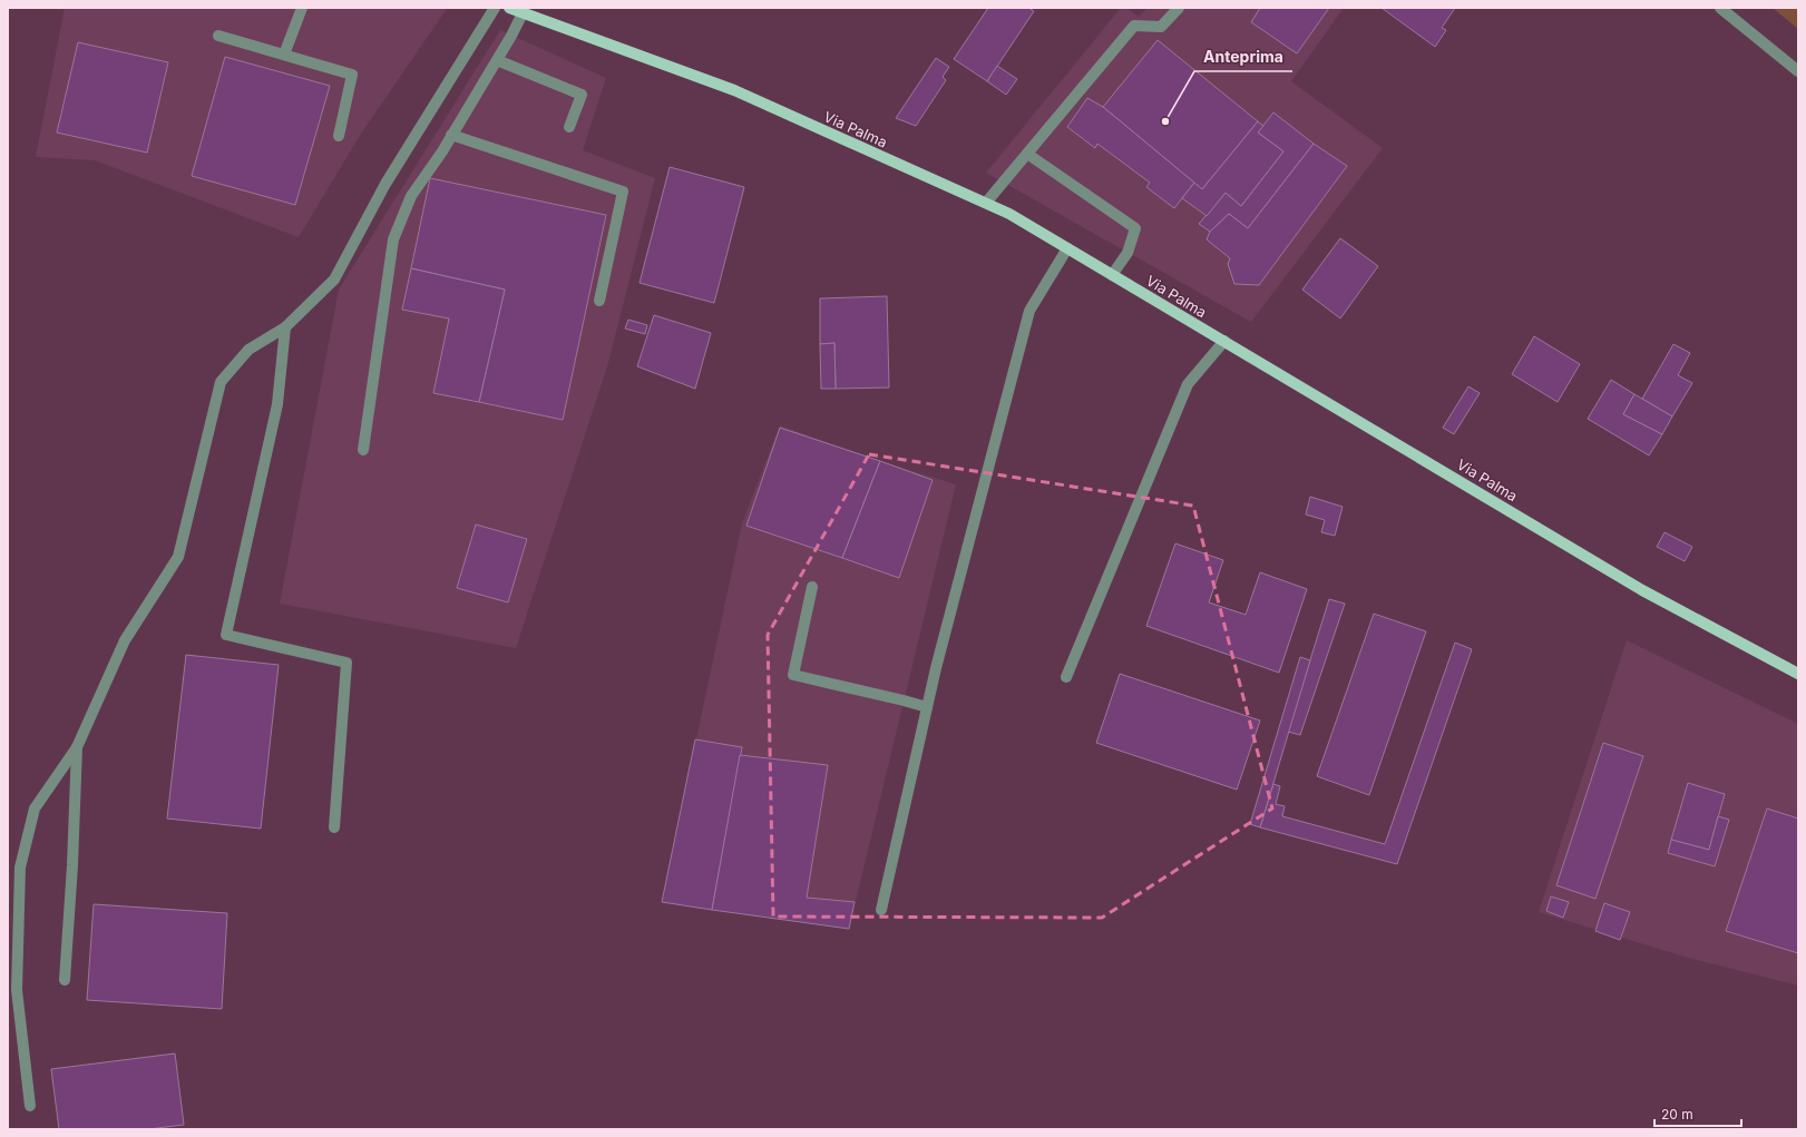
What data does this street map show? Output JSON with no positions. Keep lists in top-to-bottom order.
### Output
{
  "streets": {
    "main road": ["Via Palma"]
  },
  "places": ["Anteprima"],
  "scale_bar": "20 m"
}
